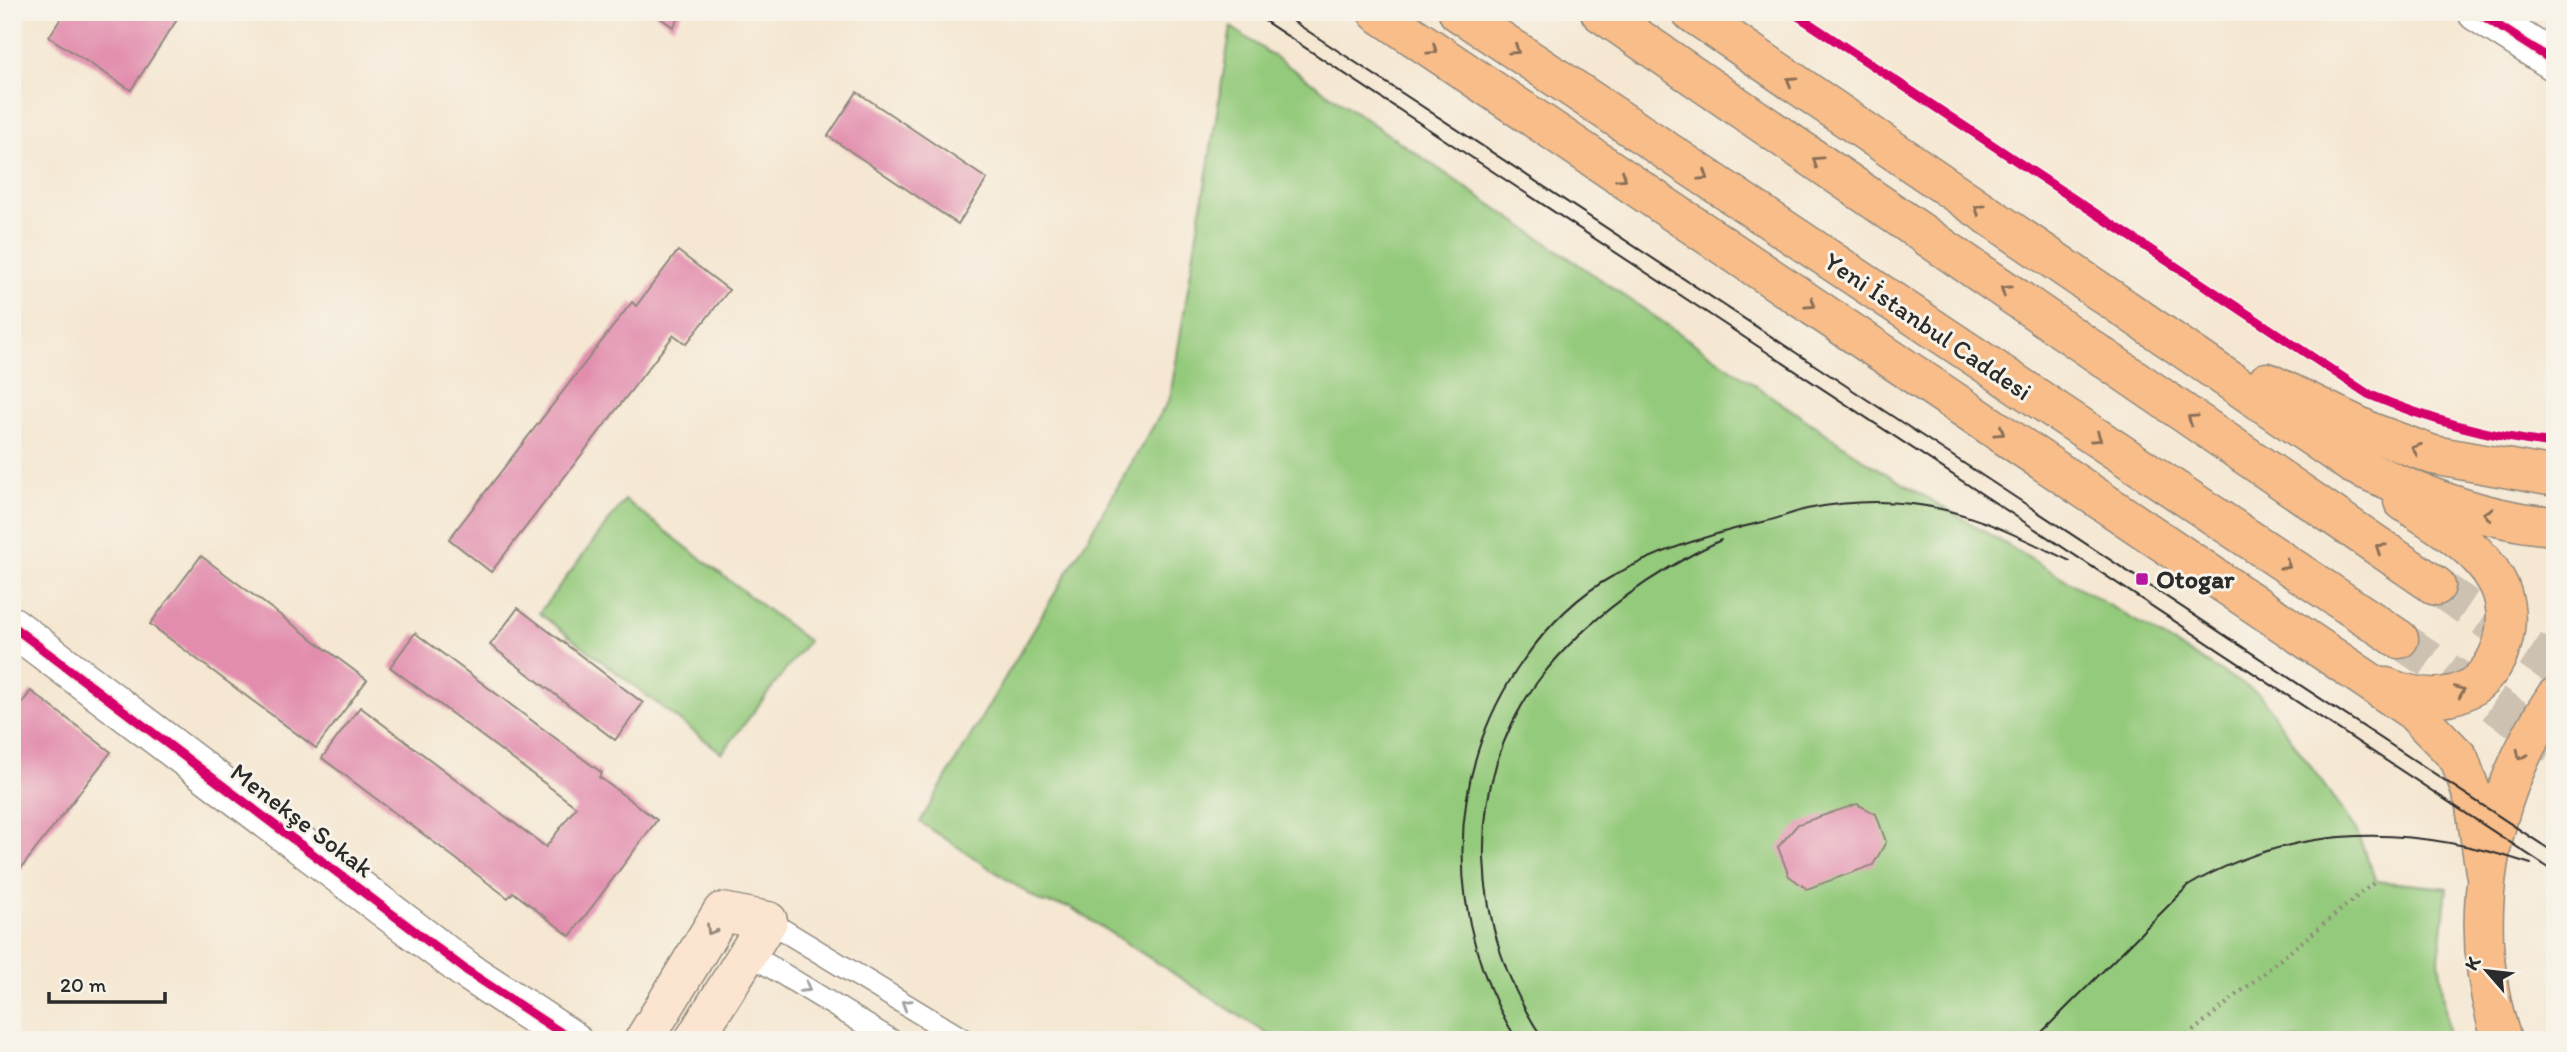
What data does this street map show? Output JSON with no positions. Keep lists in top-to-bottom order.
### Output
{
  "streets": {
    "highway": ["Yeni İstanbul Caddesi"],
    "street": ["Menekşe Sokak"]
  },
  "places": {
    "transit": ["Otogar"]
  },
  "scale_bar": "20 m",
  "north": "top left"
}
